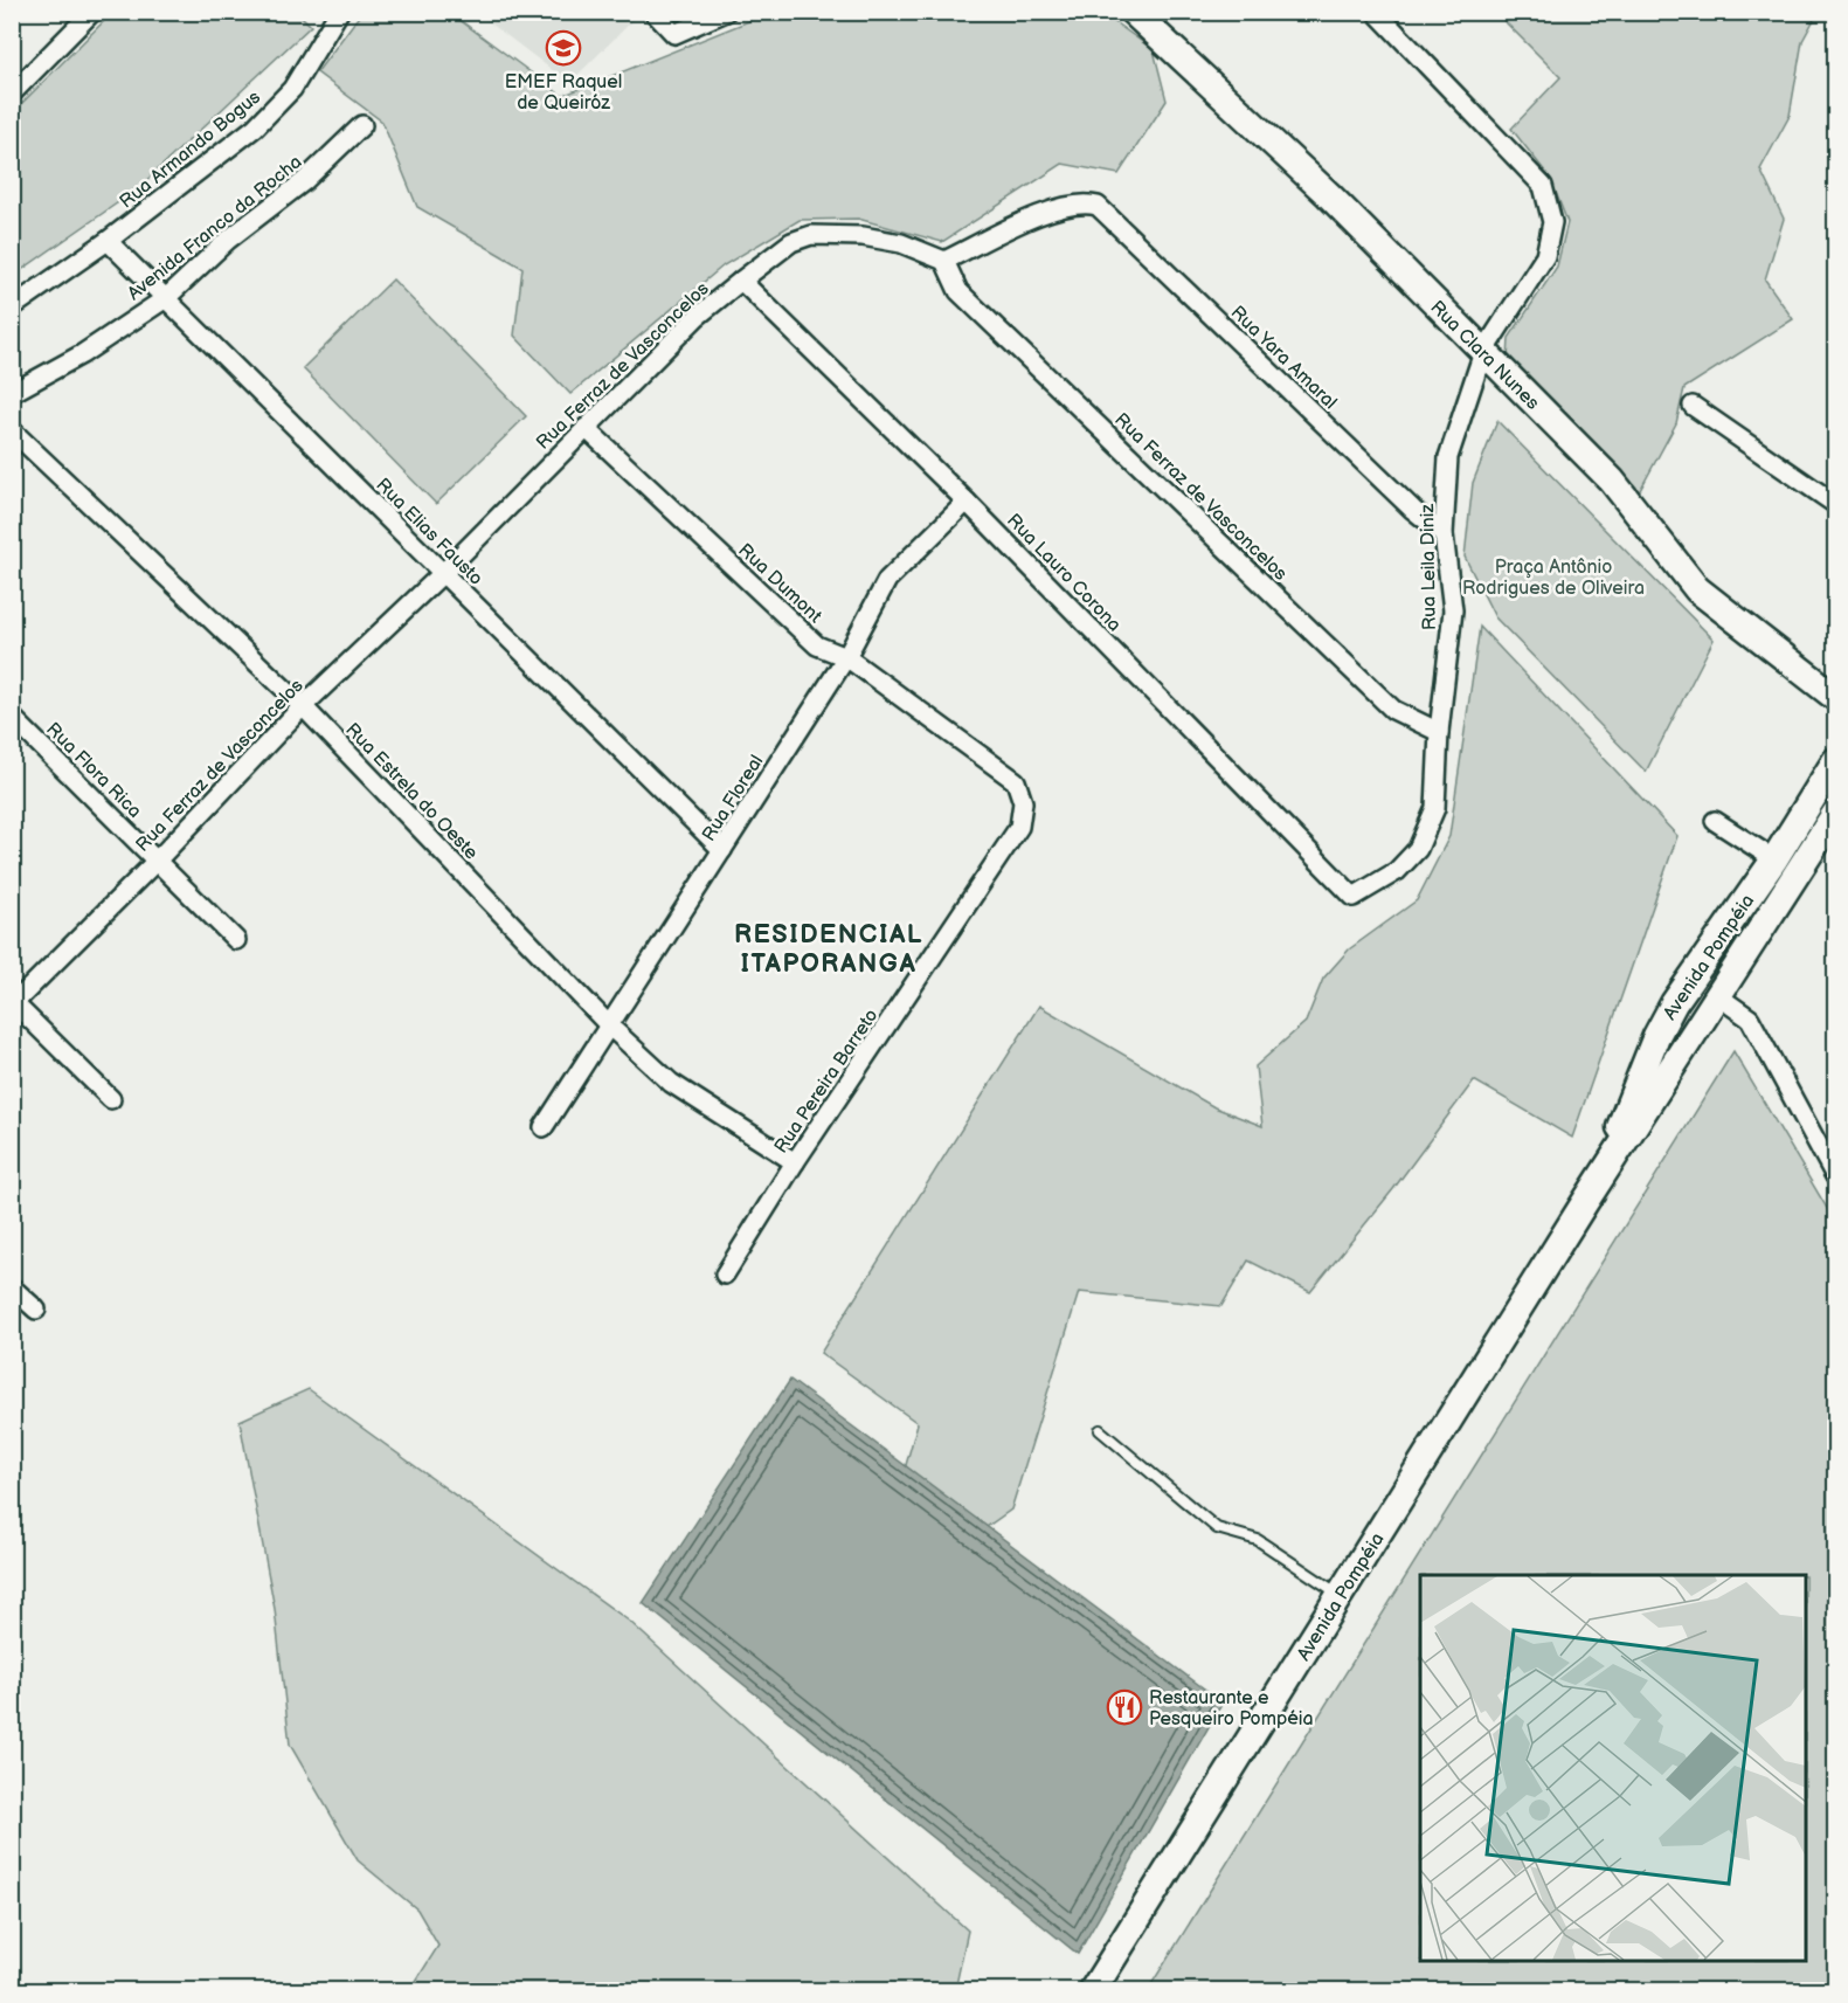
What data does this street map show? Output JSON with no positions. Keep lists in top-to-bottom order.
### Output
{
  "streets": {
    "main road": ["Rua Clara Nunes", "Avenida Pompéia"],
    "street": [
      "Rua Armando Bogus",
      "Avenida Franco da Rocha",
      "Rua Yara Amaral",
      "Rua Ferraz de Vasconcelos",
      "Rua Elias Fausto",
      "Rua Leila Diniz",
      "Rua Lauro Corona",
      "Rua Dumont",
      "Rua Flora Rica",
      "Rua Estrela do Oeste",
      "Rua Floreal",
      "Rua Pereira Barreto"
    ]
  },
  "crossings": [
    ["Rua Armando Bogus", "Rua Elias Fausto"],
    ["Avenida Franco da Rocha", "Rua Elias Fausto"],
    ["Rua Clara Nunes", "Rua Leila Diniz"],
    ["Rua Yara Amaral", "Rua Ferraz de Vasconcelos"],
    ["Rua Yara Amaral", "Rua Leila Diniz"],
    ["Rua Ferraz de Vasconcelos", "Rua Elias Fausto"],
    ["Rua Ferraz de Vasconcelos", "Rua Leila Diniz"],
    ["Rua Ferraz de Vasconcelos", "Rua Lauro Corona"],
    ["Rua Ferraz de Vasconcelos", "Rua Dumont"],
    ["Rua Ferraz de Vasconcelos", "Rua Flora Rica"],
    ["Rua Ferraz de Vasconcelos", "Rua Estrela do Oeste"],
    ["Rua Elias Fausto", "Rua Floreal"],
    ["Rua Leila Diniz", "Rua Lauro Corona"],
    ["Rua Lauro Corona", "Rua Floreal"],
    ["Rua Dumont", "Rua Floreal"],
    ["Rua Dumont", "Rua Pereira Barreto"],
    ["Rua Estrela do Oeste", "Rua Floreal"],
    ["Rua Estrela do Oeste", "Rua Pereira Barreto"]
  ],
  "districts": ["RESIDENCIAL ITAPORANGA"],
  "parks": ["Praça Antônio Rodrigues de Oliveira"],
  "places": {
    "school or university": ["EMEF Raquel de Queiróz"],
    "restaurant": ["Restaurante e Pesqueiro Pompéia"]
  }
}
